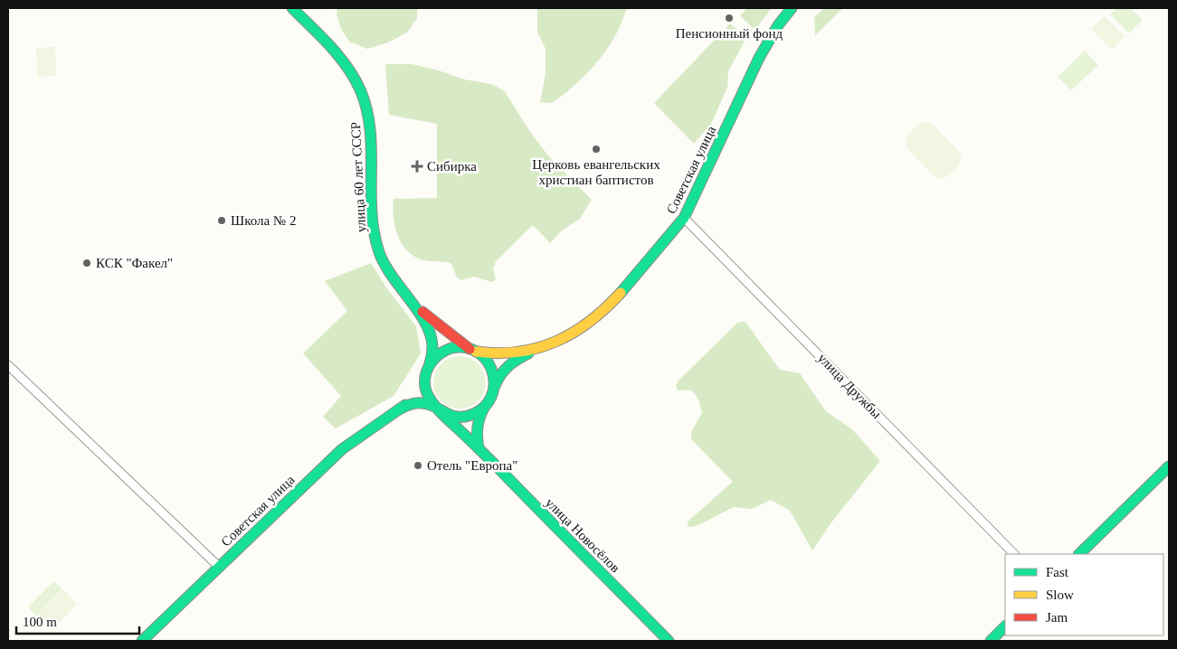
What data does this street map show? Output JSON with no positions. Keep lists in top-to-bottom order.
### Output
{
  "streets": {
    "main road": ["Советская улица", "улица 60 лет СССР", "улица Новосёлов"],
    "street": ["улица Дружбы"]
  },
  "crossings": [
    ["Советская улица", "улица Дружбы"]
  ],
  "places": {
    "other": [
      "Пенсионный фонд",
      "Церковь евангельских христиан баптистов",
      "Школа № 2",
      "КСК \"Факел\"",
      "Отель \"Европа\""
    ],
    "health": ["Сибирка"]
  },
  "legend": ["Fast", "Slow", "Jam"],
  "scale_bar": "100 m"
}
